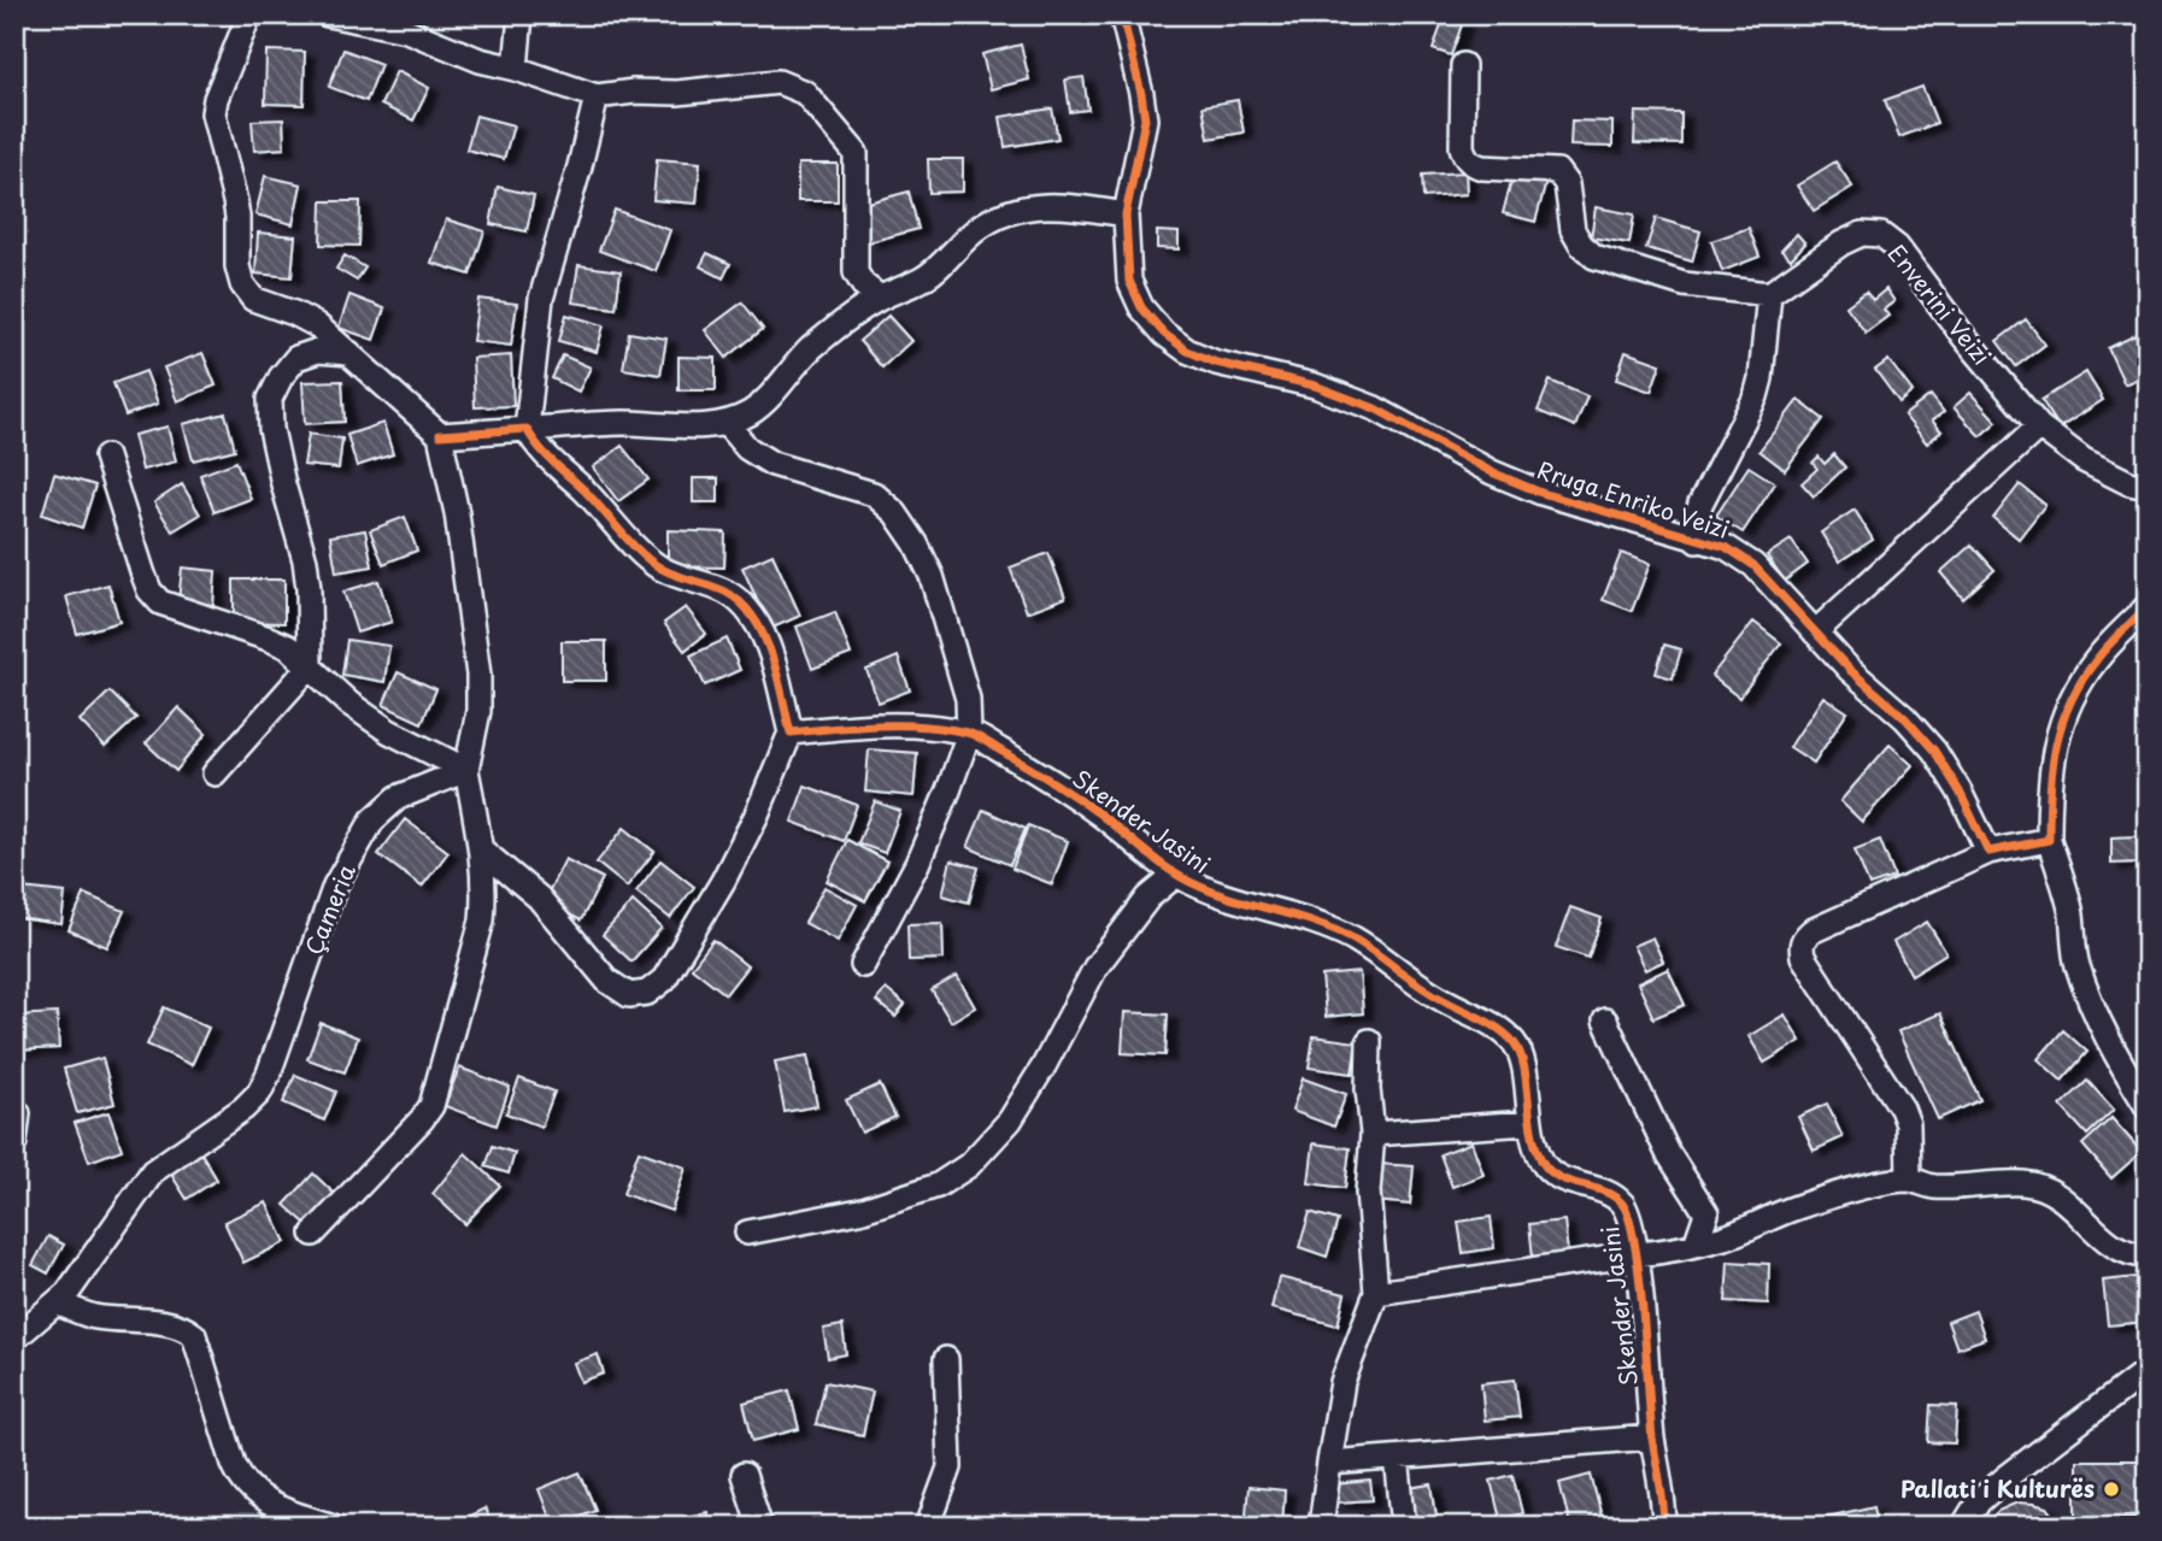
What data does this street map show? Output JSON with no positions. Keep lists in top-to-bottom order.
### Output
{
  "streets": {
    "street": [
      "Enverini Veizi",
      "Rruga Enriko Veizi",
      "Skender Jasini",
      "Çameria"
    ]
  },
  "places": ["Pallati i Kulturës"]
}
